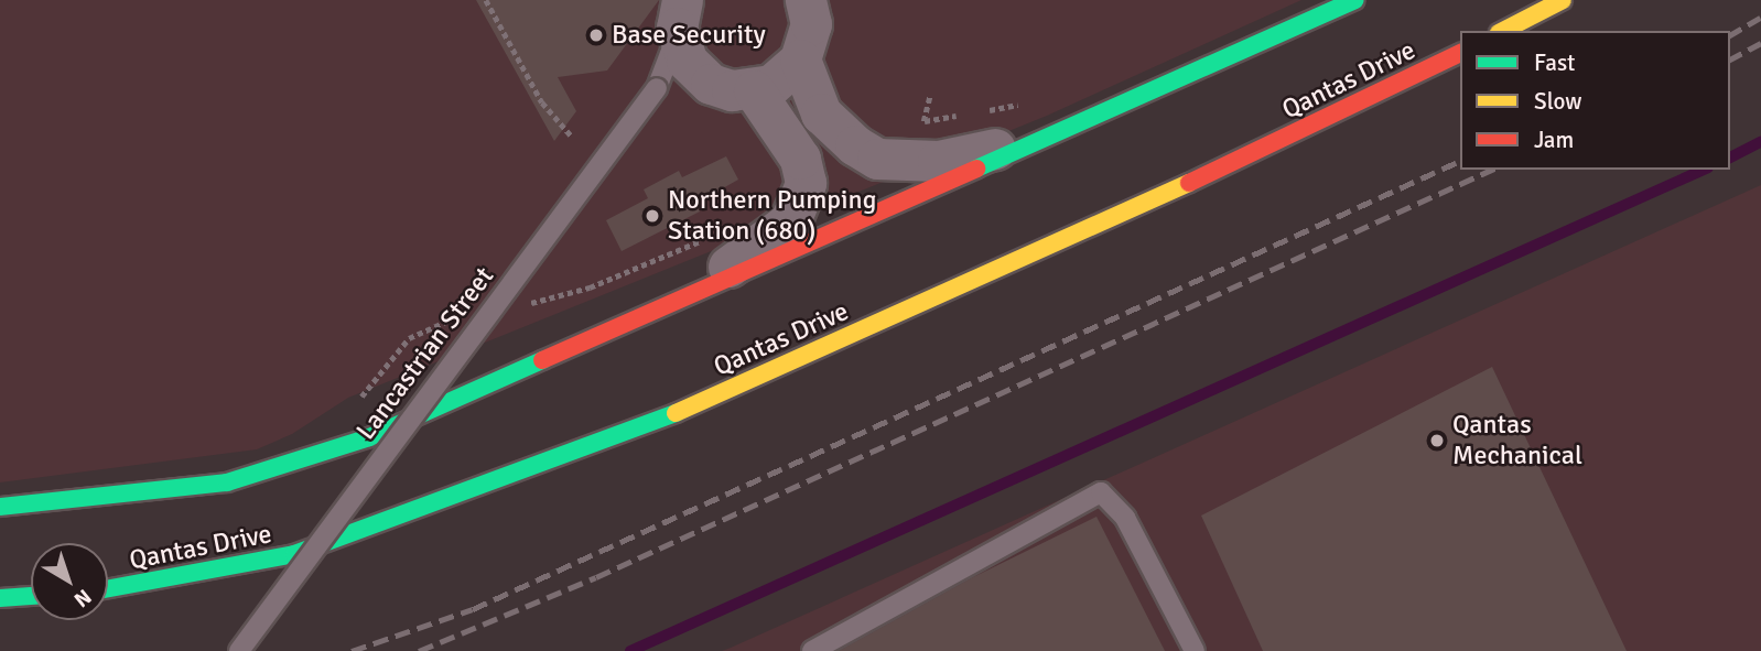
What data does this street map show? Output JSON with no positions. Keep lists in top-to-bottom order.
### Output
{
  "streets": {
    "highway": ["Qantas Drive"],
    "lane": ["Lancastrian Street"]
  },
  "places": ["Base Security", "Northern Pumping Station (680)", "Qantas Mechanical"],
  "legend": ["Fast", "Slow", "Jam"],
  "north": "bottom right"
}
